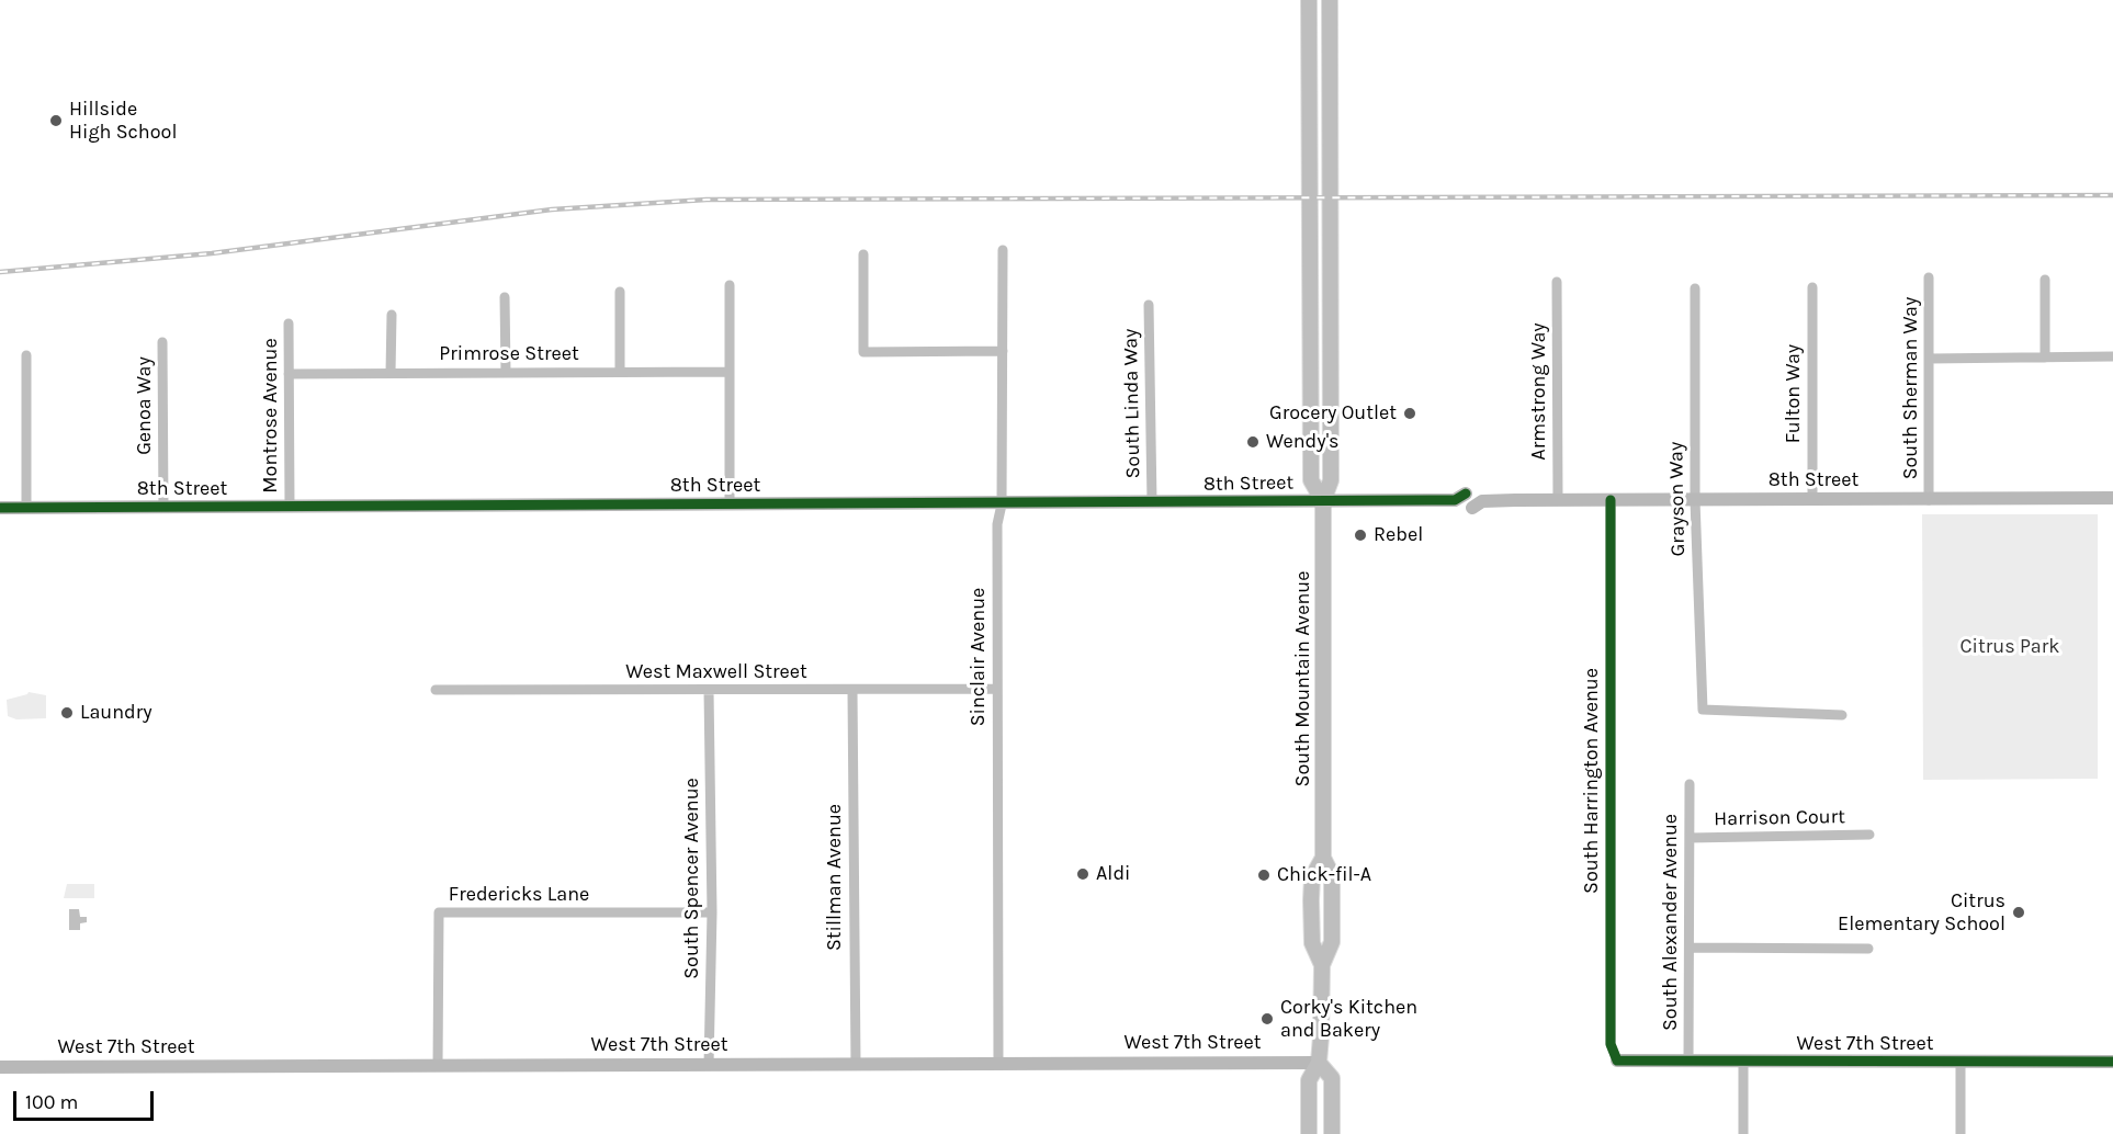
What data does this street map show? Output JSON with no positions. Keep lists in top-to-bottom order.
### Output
{
  "streets": {
    "main road": ["South Mountain Avenue"],
    "street": [
      "Primrose Street",
      "South Sherman Way",
      "Armstrong Way",
      "Fulton Way",
      "South Linda Way",
      "Genoa Way",
      "Montrose Avenue",
      "8th Street",
      "Grayson Way",
      "Sinclair Avenue",
      "West Maxwell Street",
      "South Harrington Avenue",
      "Harrison Court",
      "Stillman Avenue",
      "South Spencer Avenue",
      "Fredericks Lane",
      "South Alexander Avenue",
      "West 7th Street"
    ]
  },
  "crossings": [
    ["Primrose Street", "Montrose Avenue"],
    ["South Sherman Way", "8th Street"],
    ["Armstrong Way", "8th Street"],
    ["Fulton Way", "8th Street"],
    ["South Linda Way", "8th Street"],
    ["Genoa Way", "8th Street"],
    ["Montrose Avenue", "8th Street"],
    ["8th Street", "Grayson Way"],
    ["8th Street", "Sinclair Avenue"],
    ["8th Street", "South Mountain Avenue"],
    ["8th Street", "South Harrington Avenue"],
    ["Sinclair Avenue", "West Maxwell Street"],
    ["Sinclair Avenue", "West 7th Street"],
    ["West Maxwell Street", "Stillman Avenue"],
    ["West Maxwell Street", "South Spencer Avenue"],
    ["South Mountain Avenue", "West 7th Street"],
    ["South Harrington Avenue", "West 7th Street"],
    ["Harrison Court", "South Alexander Avenue"],
    ["Stillman Avenue", "West 7th Street"],
    ["South Spencer Avenue", "Fredericks Lane"],
    ["South Spencer Avenue", "West 7th Street"],
    ["Fredericks Lane", "West 7th Street"],
    ["South Alexander Avenue", "West 7th Street"]
  ],
  "parks": ["Citrus Park"],
  "places": [
    "Hillside High School",
    "Grocery Outlet",
    "Wendy's",
    "Rebel",
    "Laundry",
    "Aldi",
    "Chick-fil-A",
    "Citrus Elementary School",
    "Corky's Kitchen and Bakery"
  ],
  "scale_bar": "100 m"
}
